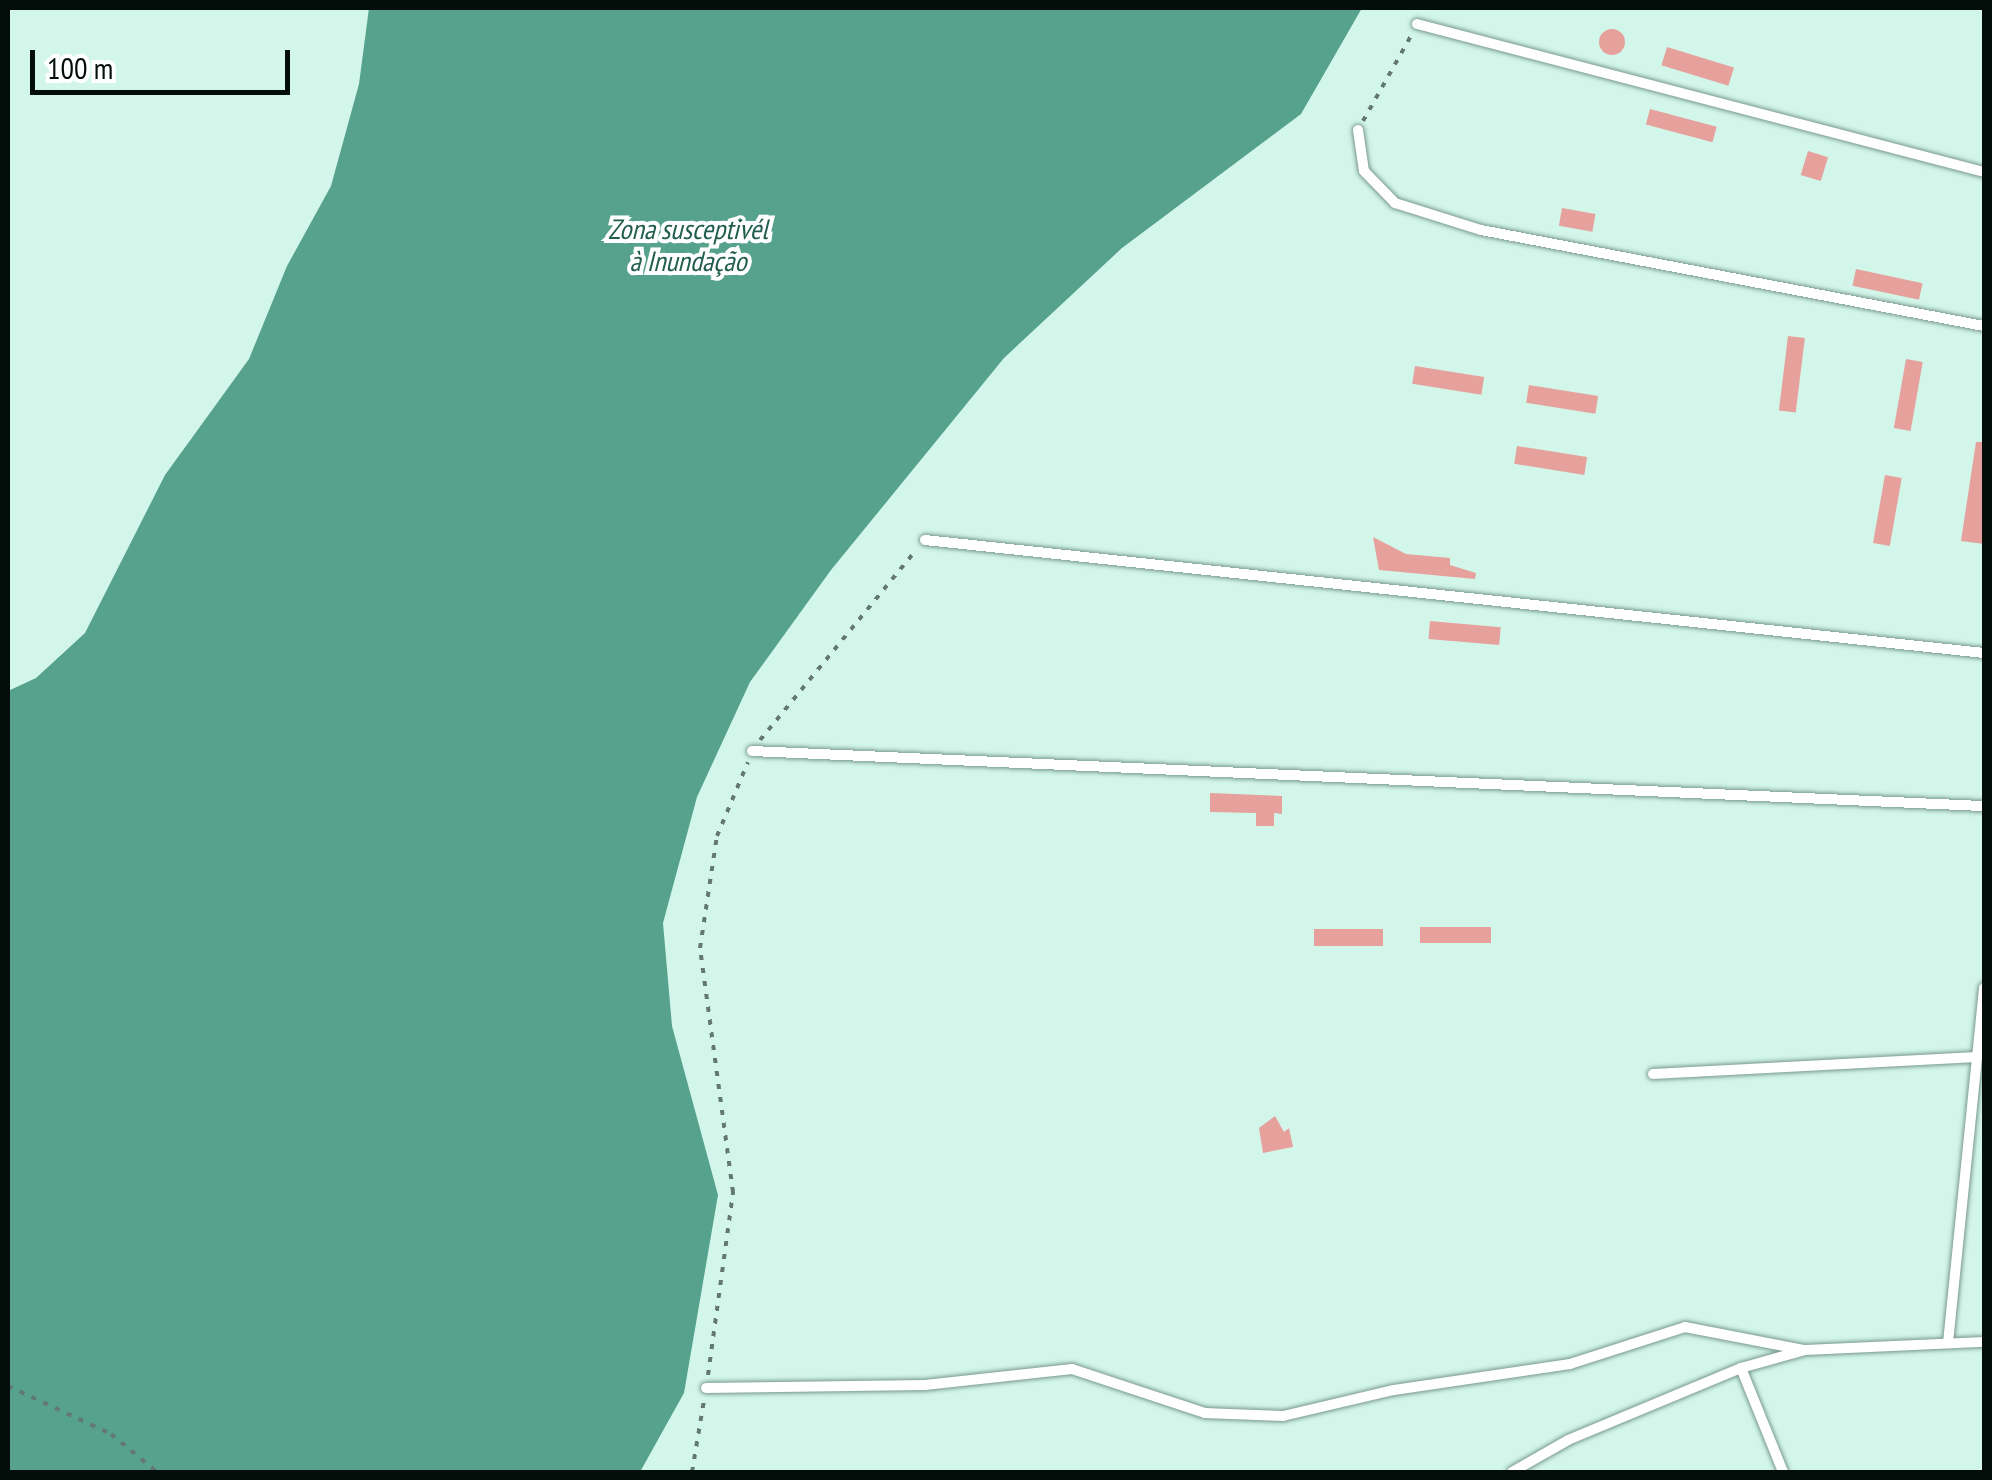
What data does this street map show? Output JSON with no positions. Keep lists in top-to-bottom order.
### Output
{
  "water": ["Zona susceptivél à Inundação"],
  "scale_bar": "100 m"
}
